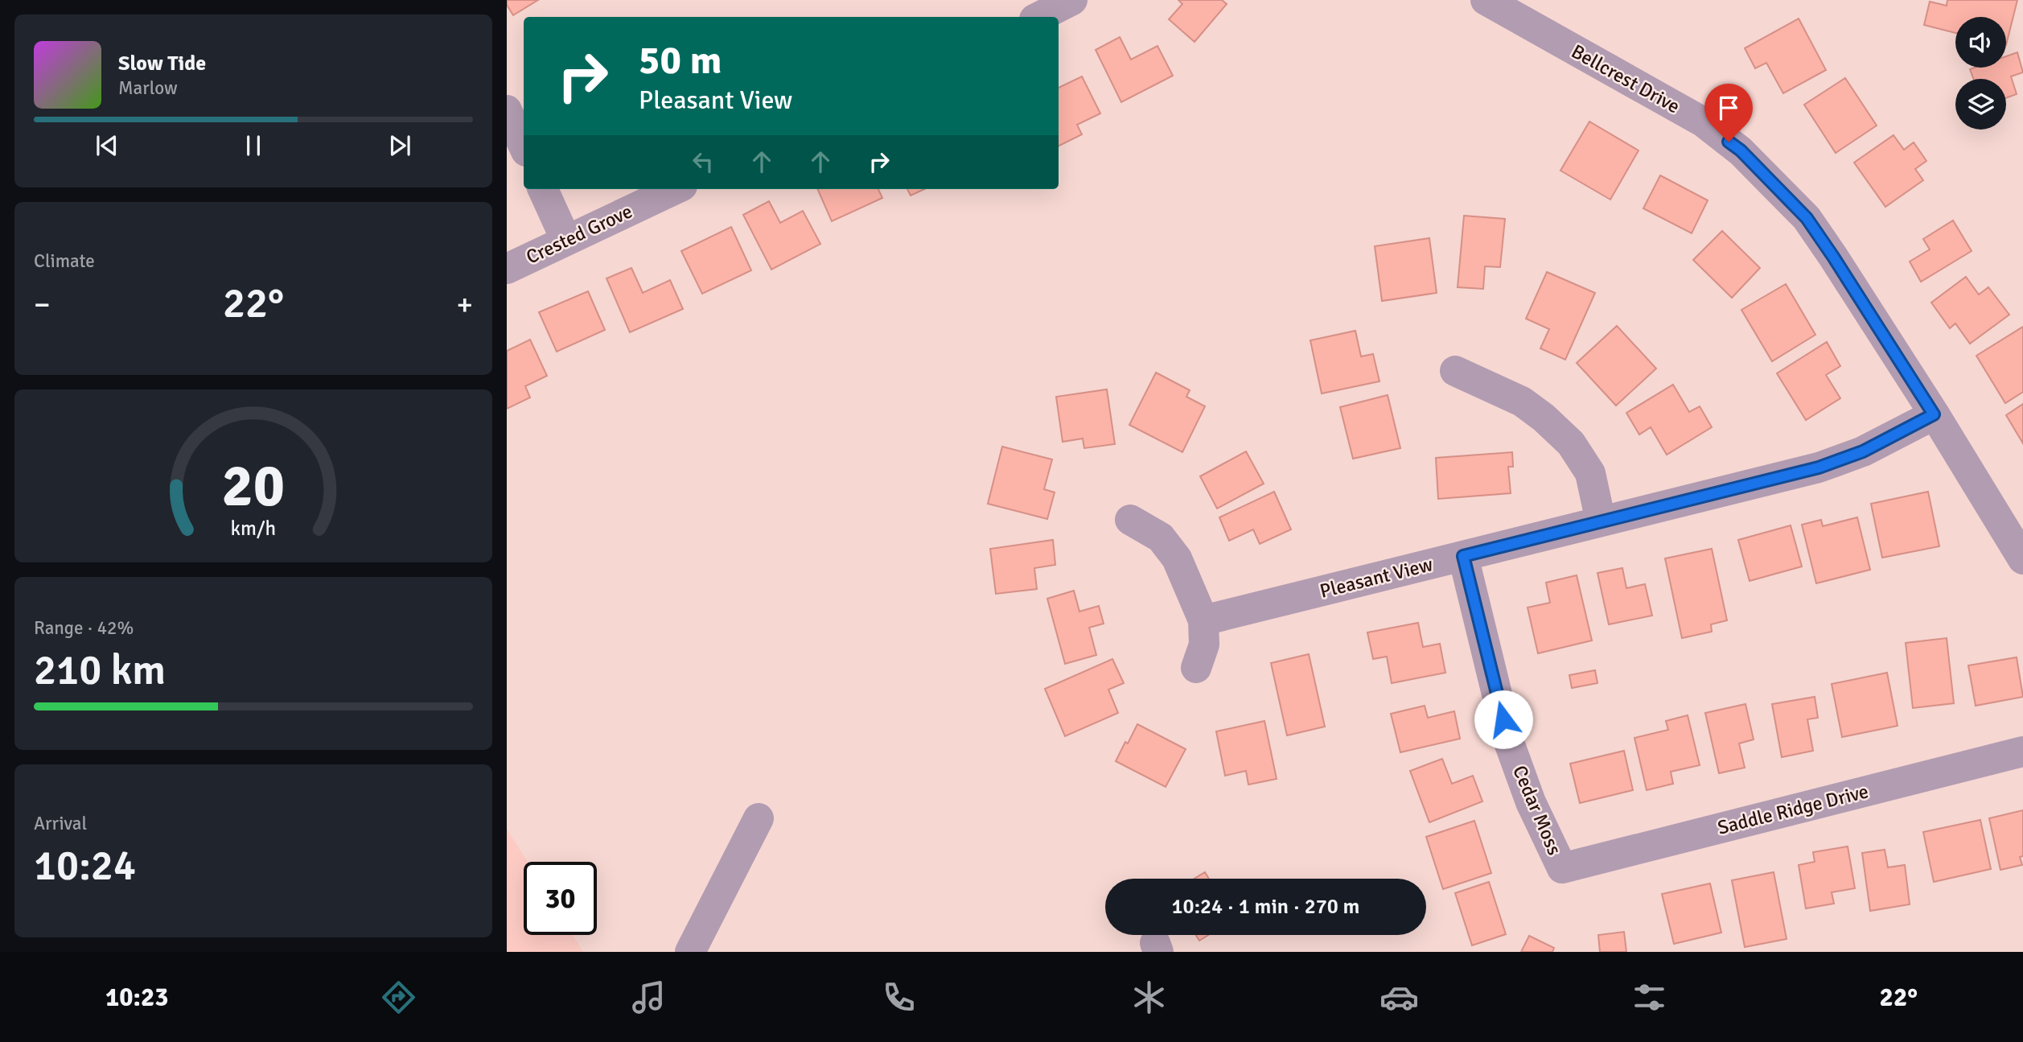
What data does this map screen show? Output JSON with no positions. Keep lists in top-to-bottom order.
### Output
{
  "streets": {
    "street": [
      "Bellcrest Drive",
      "Crested Grove",
      "Pleasant View",
      "Saddle Ridge Drive",
      "Cedar Moss"
    ]
  },
  "crossings": [
    ["Bellcrest Drive", "Pleasant View"],
    ["Pleasant View", "Cedar Moss"],
    ["Saddle Ridge Drive", "Cedar Moss"]
  ],
  "page": {
    "turn": ["50 m", "Pleasant View"],
    "song": ["Slow Tide", "Marlow"],
    "tile": [
      "Climate",
      ["Range · 42%", "210 km"],
      ["Arrival", "10:24"]
    ],
    "heat": ["−", "22°", "+"],
    "limit": "30",
    "trip": "10:24 · 1 min · 270 m",
    "tabs": ["10:23", "22°"],
    "gauge": ["20", "km/h"]
  }
}
